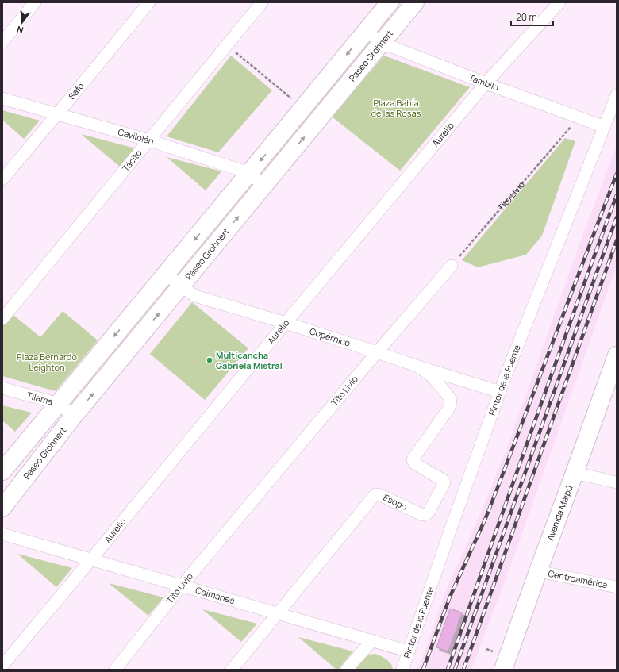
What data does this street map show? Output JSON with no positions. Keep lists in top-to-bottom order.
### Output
{
  "streets": {
    "street": [
      "Paseo Grohnert",
      "Tambilo",
      "Safo",
      "Aurelio",
      "Cavilolén",
      "Tácito",
      "Tito Livio",
      "Copérnico",
      "Pintor de la Fuente",
      "Tilama",
      "Esopo",
      "Avenida Maipú",
      "Centroamérica",
      "Caimanes"
    ]
  },
  "crossings": [
    ["Paseo Grohnert", "Tambilo"],
    ["Paseo Grohnert", "Cavilolén"],
    ["Paseo Grohnert", "Copérnico"],
    ["Paseo Grohnert", "Tilama"],
    ["Tambilo", "Aurelio"],
    ["Tambilo", "Tito Livio"],
    ["Tambilo", "Pintor de la Fuente"],
    ["Safo", "Cavilolén"],
    ["Aurelio", "Copérnico"],
    ["Aurelio", "Caimanes"],
    ["Cavilolén", "Tácito"],
    ["Tito Livio", "Copérnico"],
    ["Tito Livio", "Caimanes"],
    ["Copérnico", "Pintor de la Fuente"],
    ["Copérnico", "Esopo"],
    ["Pintor de la Fuente", "Caimanes"],
    ["Esopo", "Caimanes"],
    ["Avenida Maipú", "Centroamérica"]
  ],
  "parks": ["Plaza Bahía de las Rosas", "Plaza Bernardo Leighton"],
  "places": ["Multicancha Gabriela Mistral"],
  "scale_bar": "20 m",
  "north": "bottom"
}
